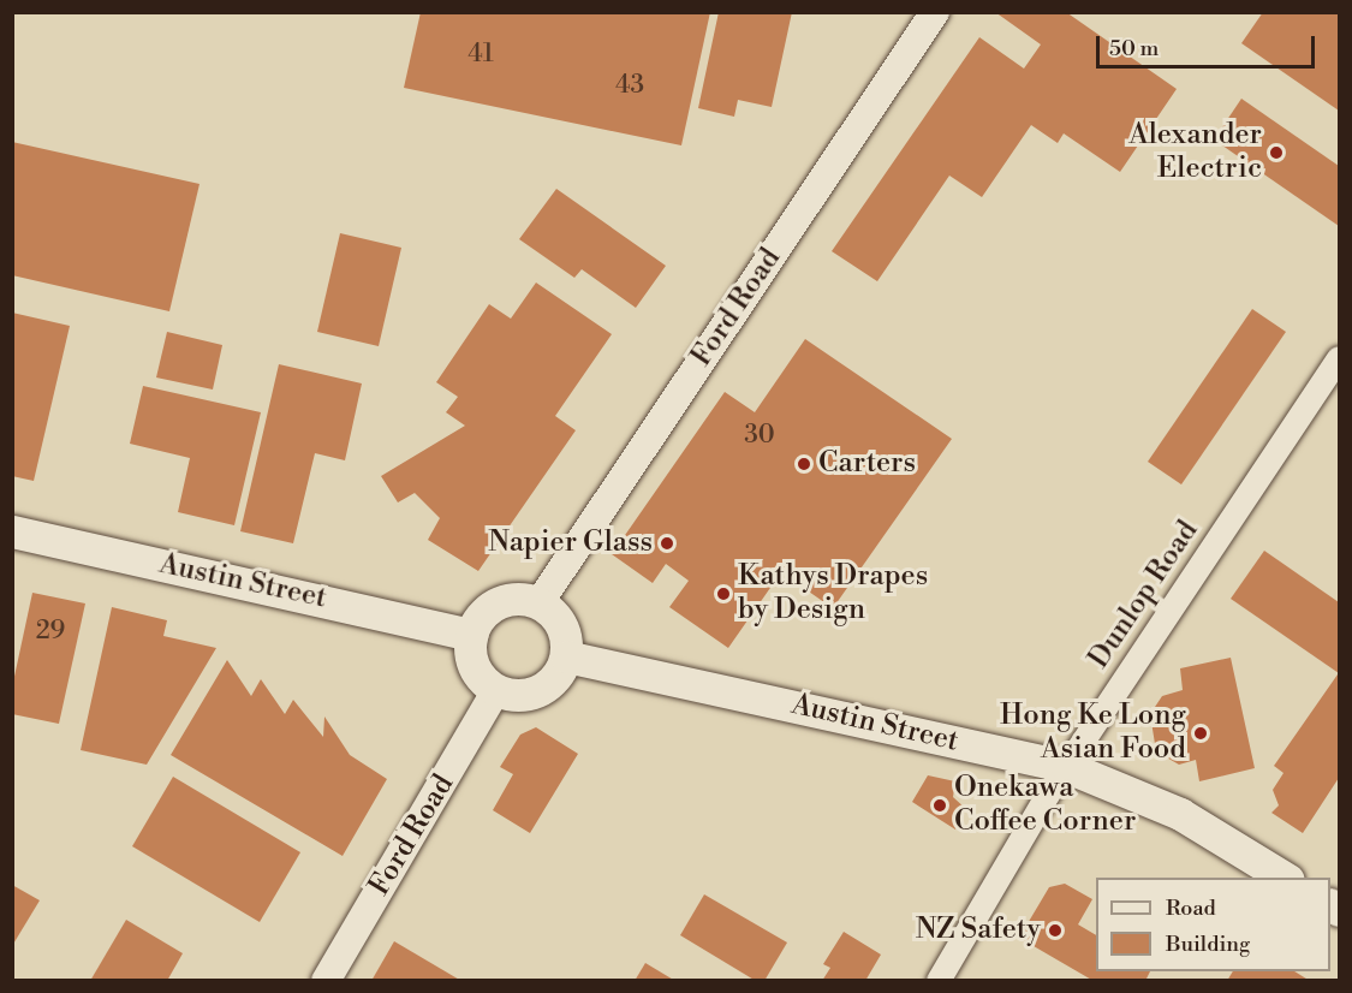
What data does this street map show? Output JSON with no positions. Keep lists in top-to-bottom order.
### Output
{
  "streets": {
    "main road": ["Austin Street"],
    "street": ["Ford Road", "Dunlop Road"]
  },
  "crossings": [
    ["Ford Road", "Austin Street"],
    ["Austin Street", "Dunlop Road"]
  ],
  "places": [
    "Alexander Electric",
    "Carters",
    "Napier Glass",
    "Kathys Drapes by Design",
    "Hong Ke Long Asian Food",
    "Onekawa Coffee Corner",
    "NZ Safety"
  ],
  "house_numbers": [
    "41",
    "43",
    "30",
    "29"
  ],
  "legend": ["Road", "Building"],
  "scale_bar": "50 m"
}
